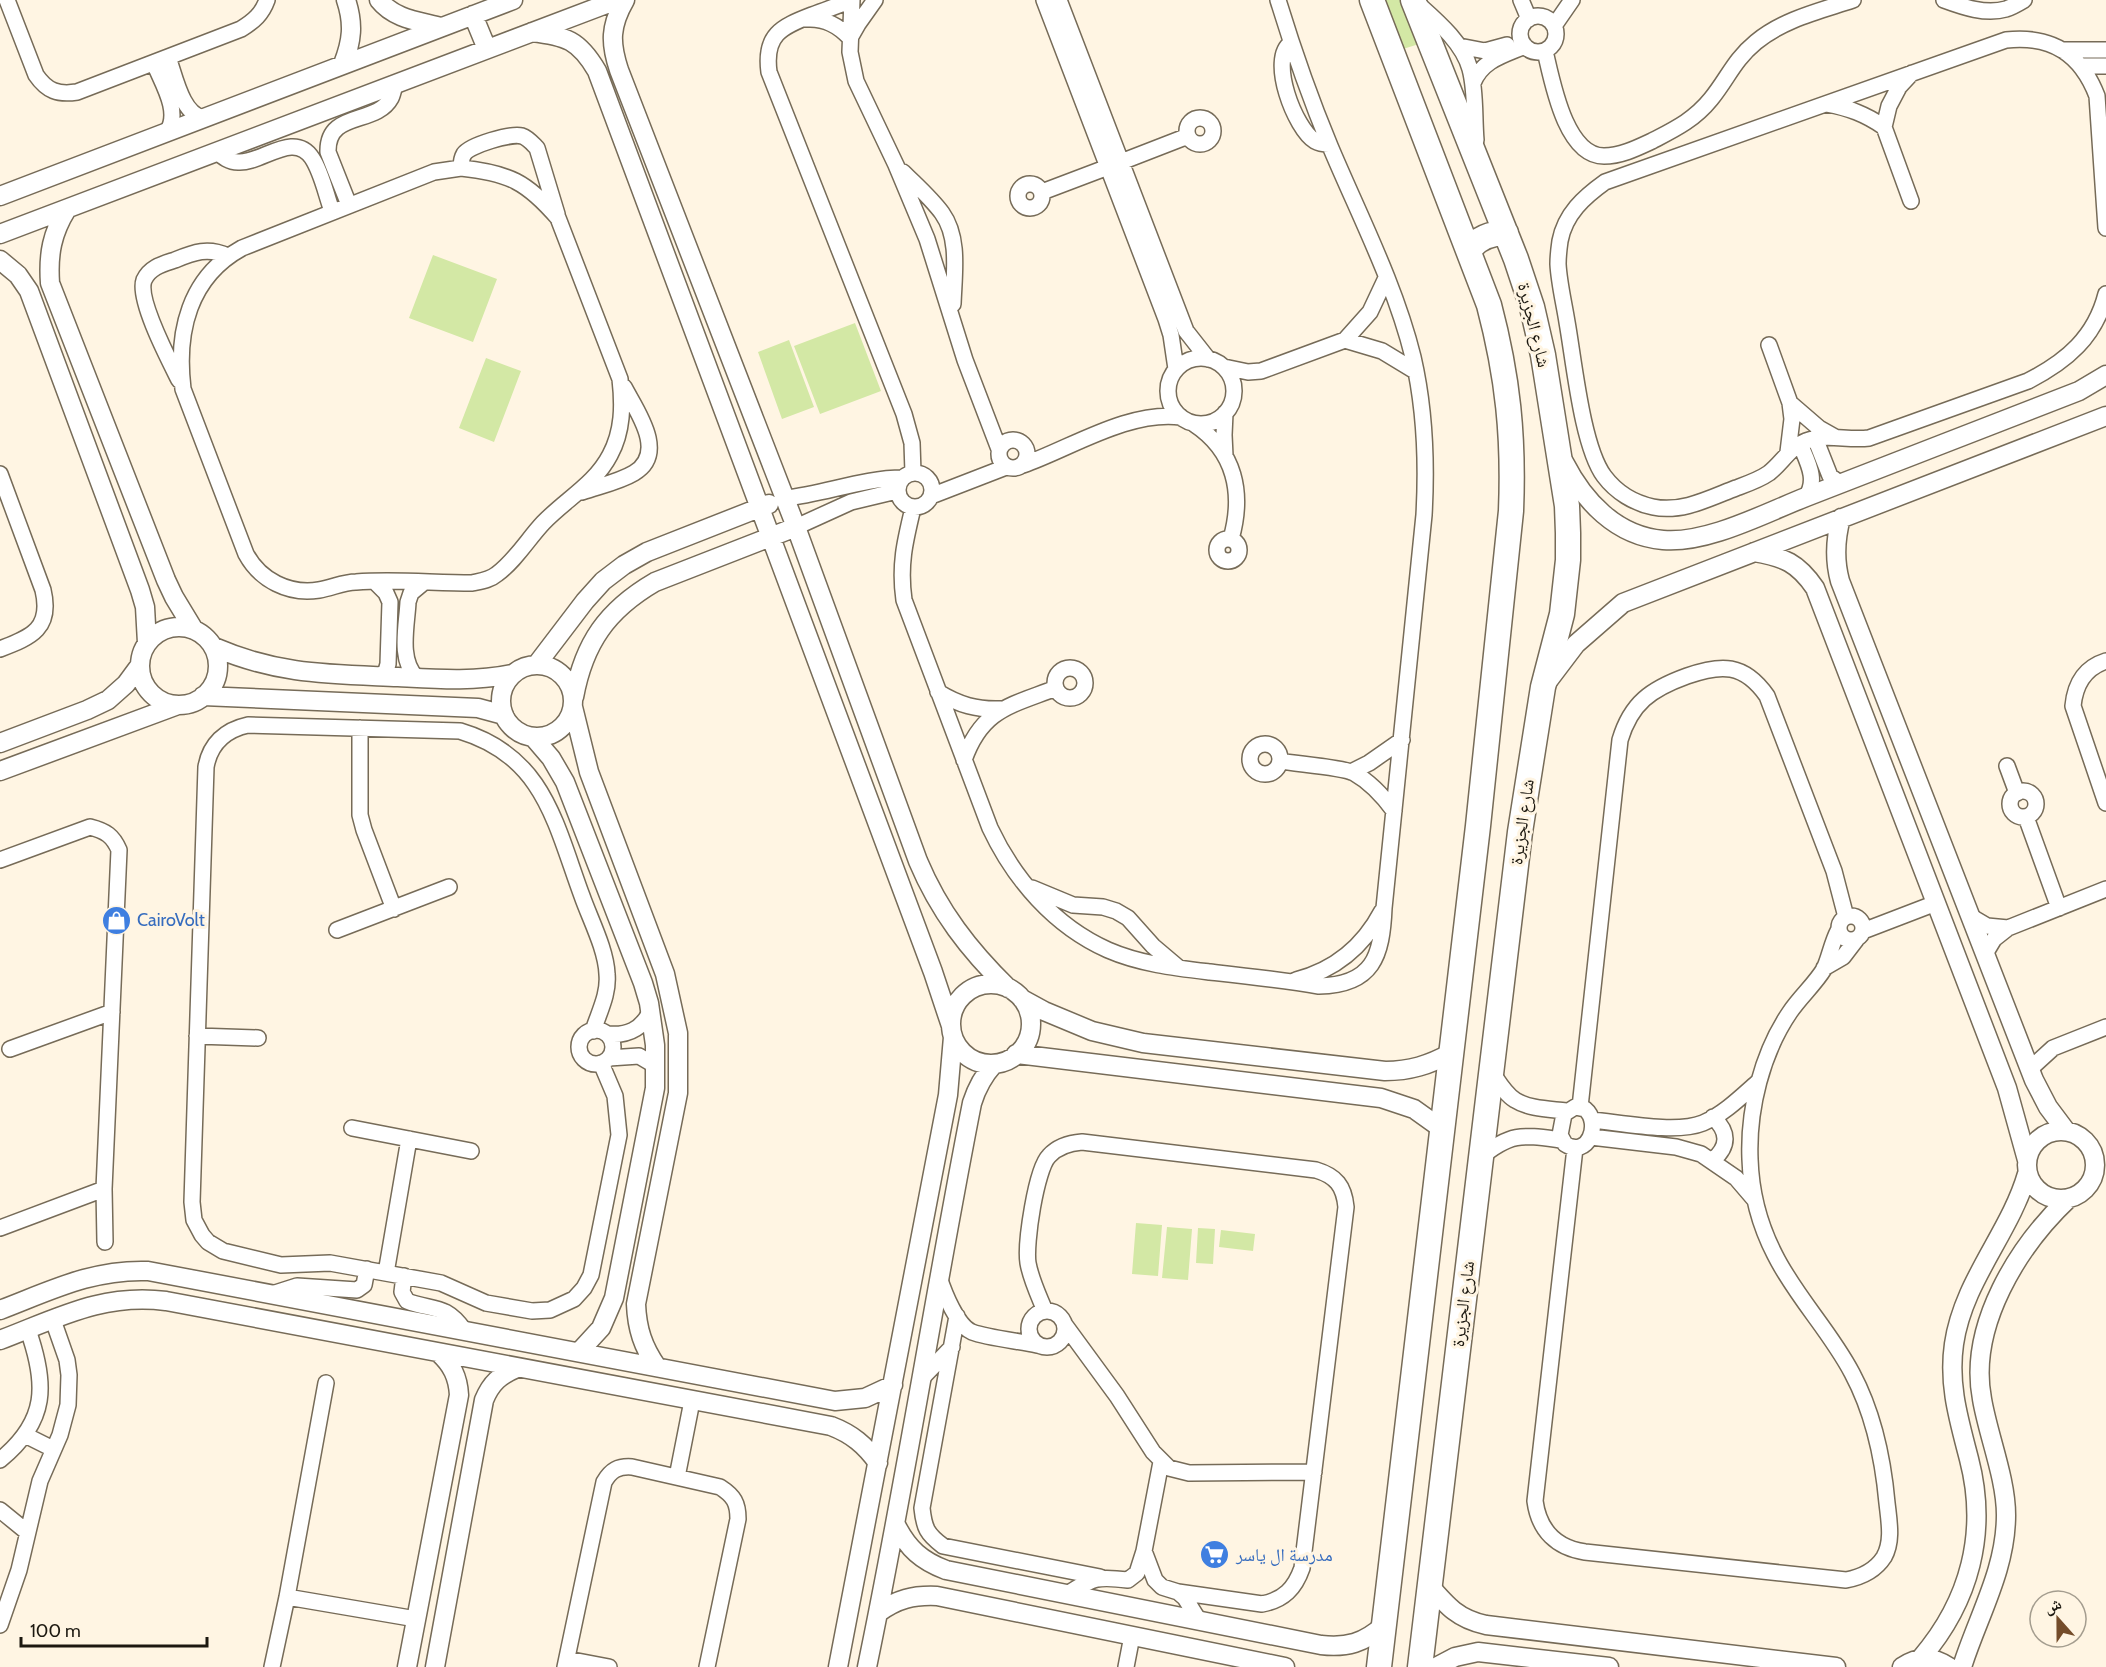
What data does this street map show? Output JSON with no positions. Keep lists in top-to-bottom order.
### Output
{
  "streets": {
    "main road": ["شارع الجزيرة"]
  },
  "places": {
    "shop": ["CairoVolt"],
    "supermarket": ["مدرسة ال ياسر"]
  },
  "scale_bar": "100 m",
  "north": "top"
}
